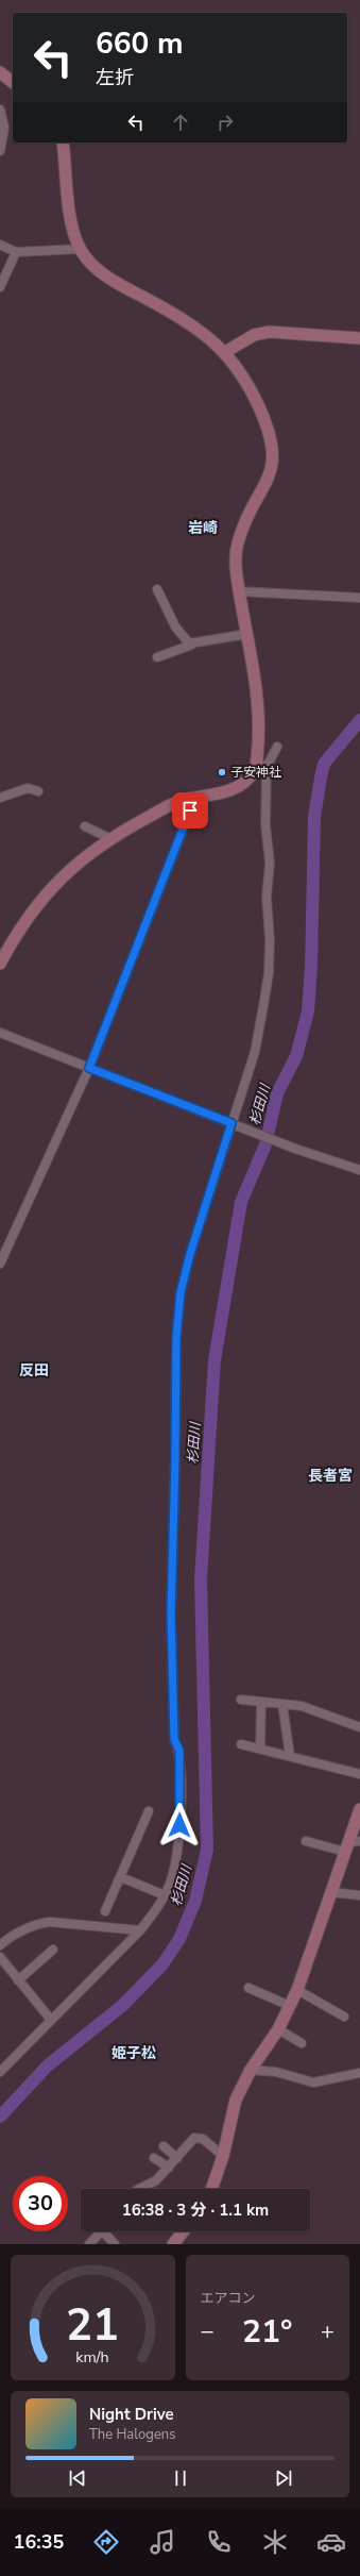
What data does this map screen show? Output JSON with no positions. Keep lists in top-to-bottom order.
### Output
{
  "districts": [
    "岩崎",
    "反田",
    "長者宮",
    "姫子松"
  ],
  "water": ["杉田川"],
  "places": ["子安神社"],
  "page": {
    "turn": ["660 m", "左折"],
    "limit": "30",
    "trip": "16:38 · 3 分 · 1.1 km",
    "tile": "エアコン",
    "heat": ["−", "21°", "+"],
    "song": ["Night Drive", "The Halogens"],
    "tabs": "16:35",
    "gauge": ["21", "km/h"]
  }
}
